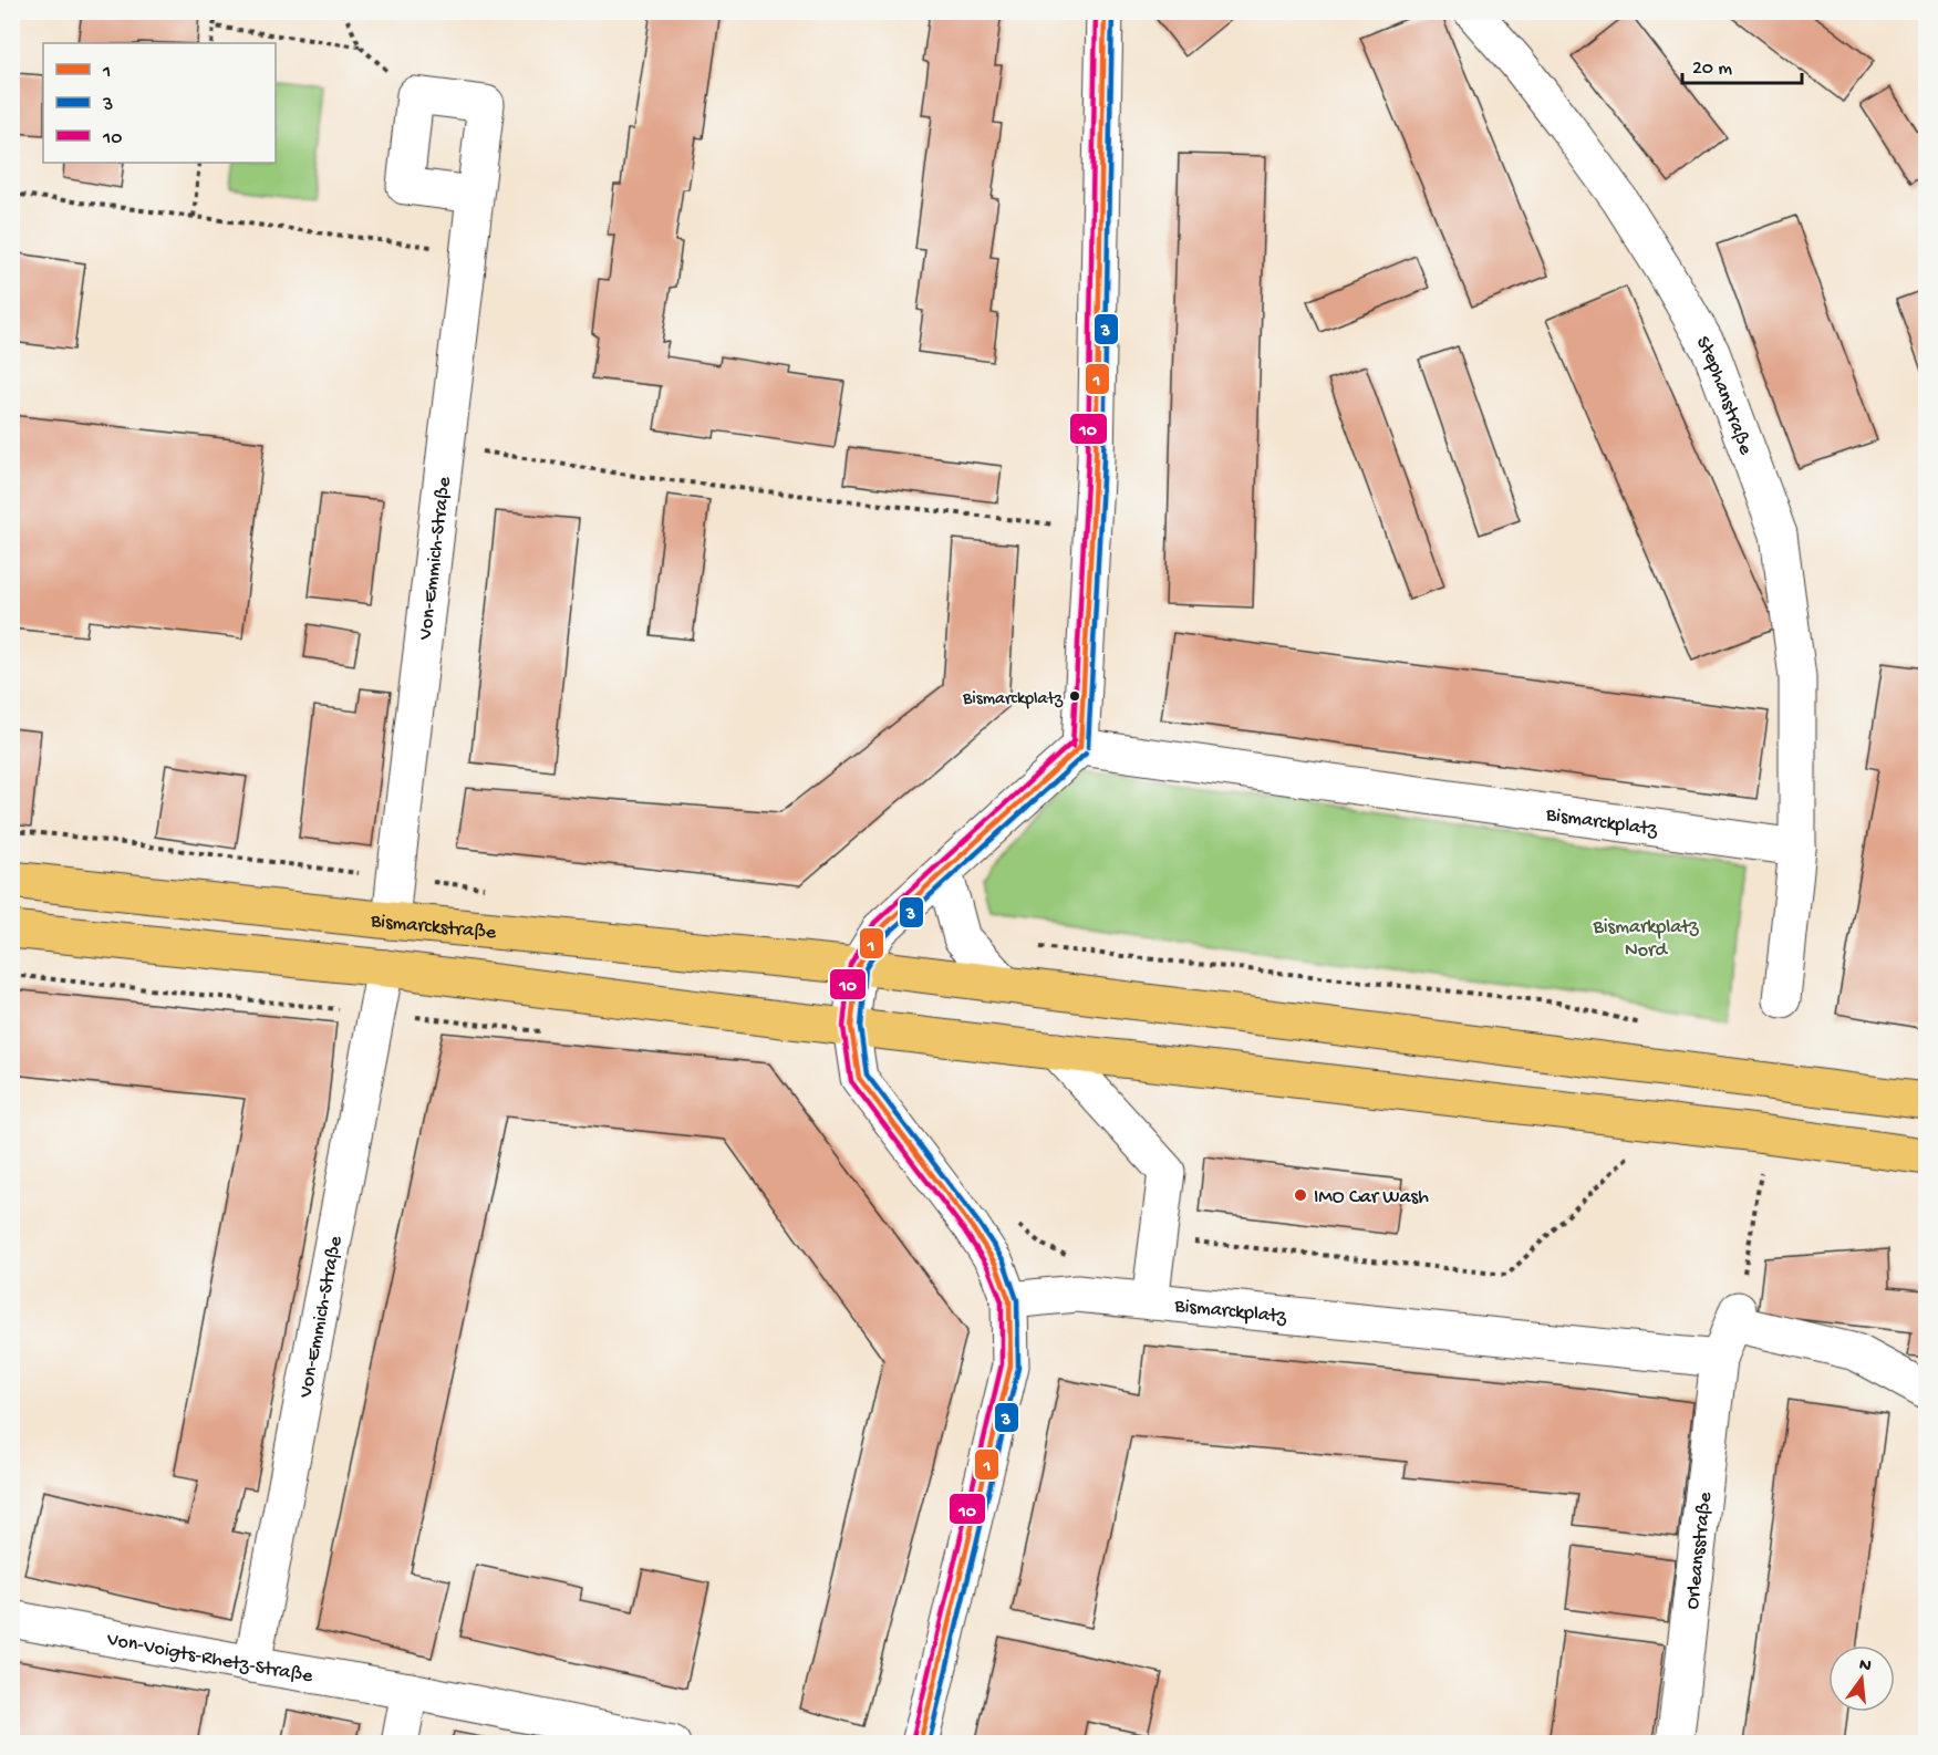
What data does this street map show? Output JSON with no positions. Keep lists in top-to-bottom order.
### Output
{
  "streets": {
    "main road": ["Bismarckstraße"],
    "street": [
      "Stephanstraße",
      "Von-Emmich-Straße",
      "Bismarckplatz",
      "Orleansstraße",
      "Von-Voigts-Rhetz-Straße"
    ]
  },
  "crossings": [
    ["Stephanstraße", "Bismarckplatz"],
    ["Von-Emmich-Straße", "Bismarckstraße"],
    ["Von-Emmich-Straße", "Von-Voigts-Rhetz-Straße"],
    ["Bismarckplatz", "Orleansstraße"]
  ],
  "parks": ["Bismarkplatz Nord"],
  "places": ["Bismarckplatz", "IMO Car Wash"],
  "lines": ["transit line 1", "transit line 3", "transit line 10"],
  "legend": ["1", "3", "10"],
  "scale_bar": "20 m",
  "north": "top"
}
